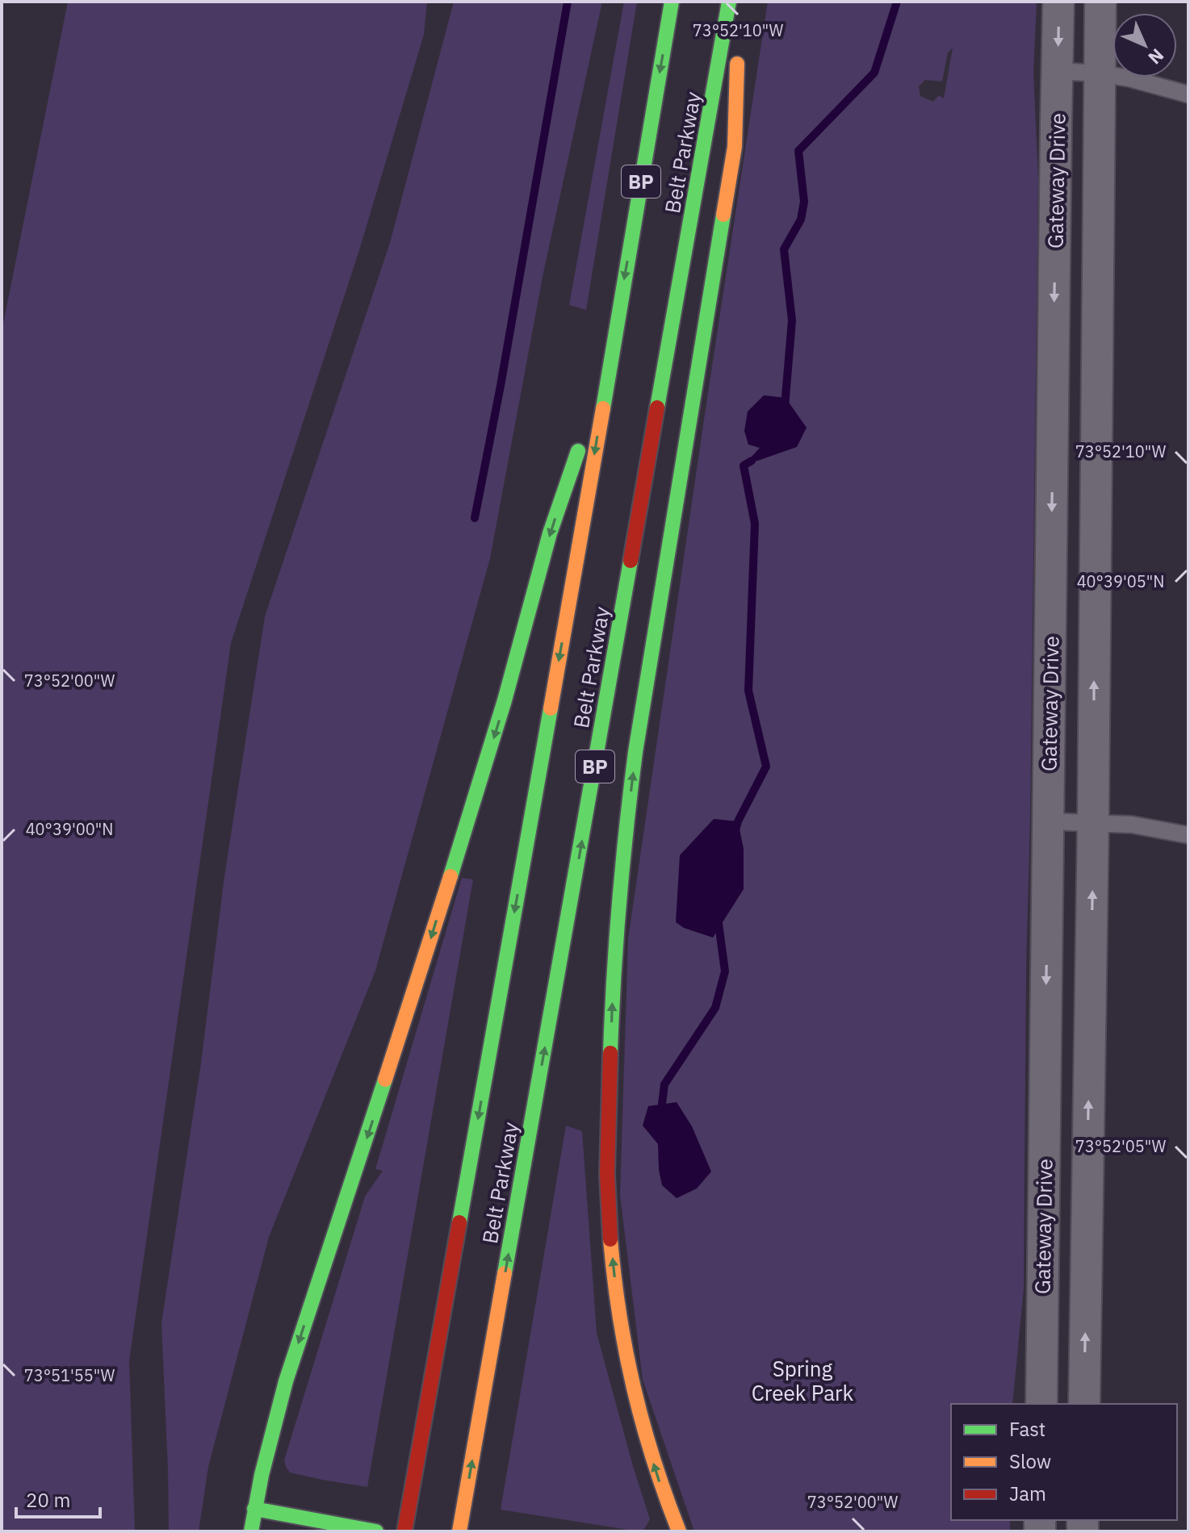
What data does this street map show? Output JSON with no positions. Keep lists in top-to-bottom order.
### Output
{
  "streets": {
    "main road": ["Belt Parkway", "BP"],
    "street": ["Gateway Drive"]
  },
  "parks": ["Spring Creek Park"],
  "legend": ["Fast", "Slow", "Jam"],
  "scale_bar": "20 m",
  "north": "bottom right",
  "coordinates": [
    "73°52'10\"W",
    "40°39'05\"N",
    "73°52'00\"W",
    "40°39'00\"N",
    "73°52'05\"W",
    "73°51'55\"W"
  ]
}
